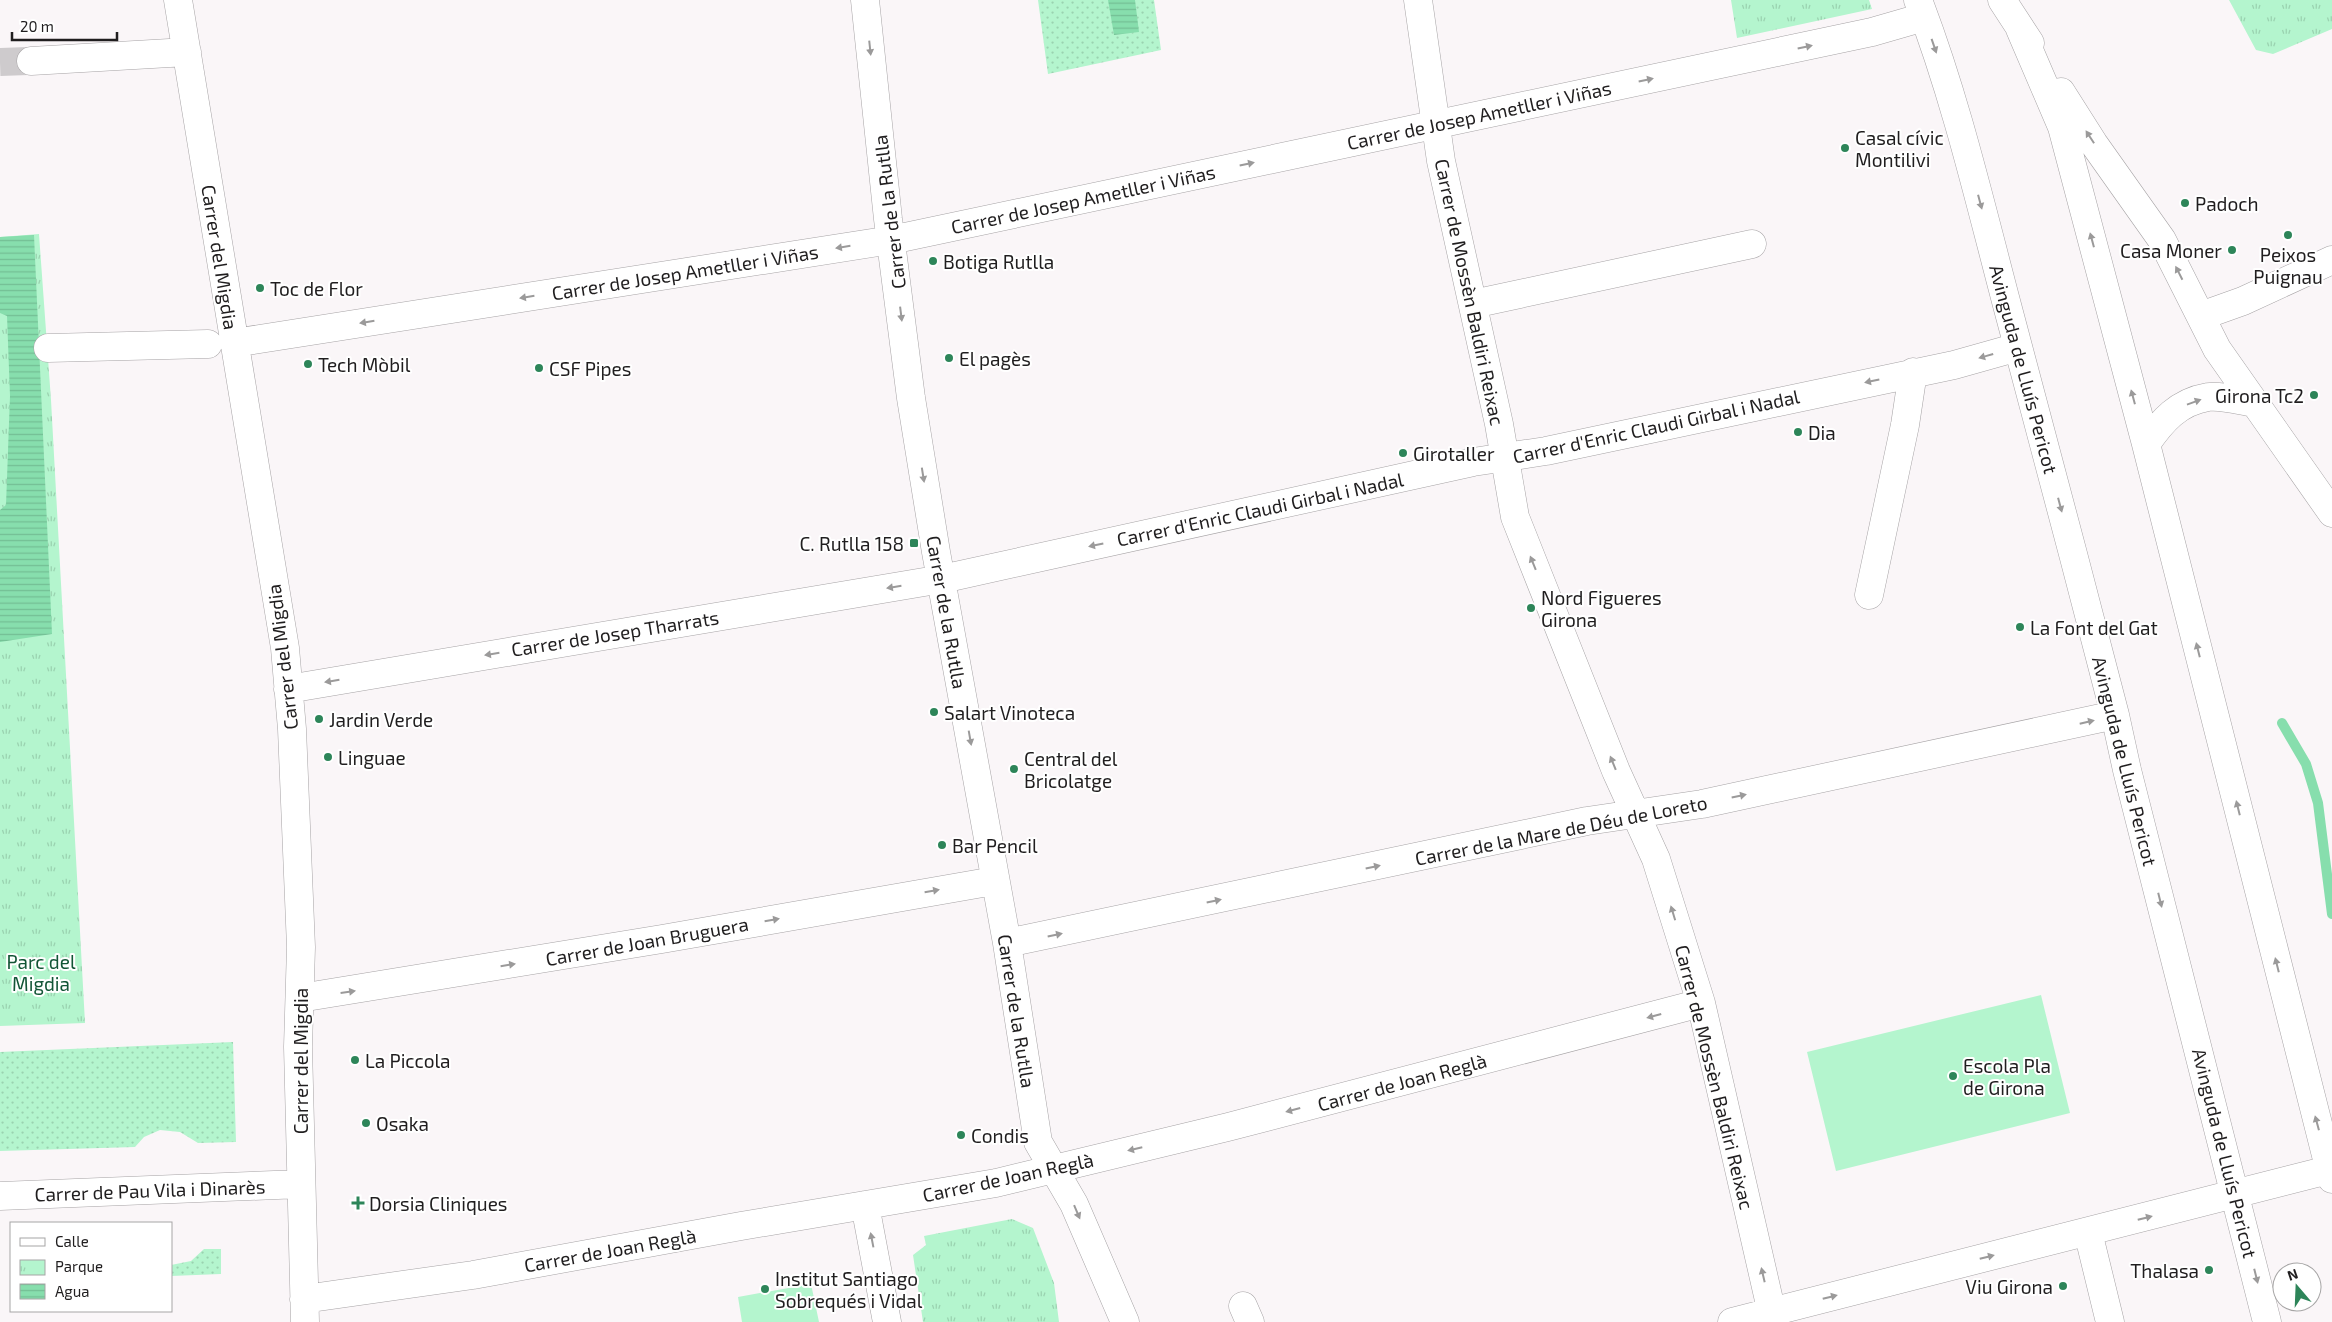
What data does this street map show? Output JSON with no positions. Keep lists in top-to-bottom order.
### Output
{
  "streets": {
    "street": [
      "Carrer de Josep Ametller i Viñas",
      "Carrer de la Rutlla",
      "Carrer del Migdia",
      "Carrer de Mossèn Baldiri Reixac",
      "Avinguda de Lluís Pericot",
      "Carrer d'Enric Claudi Girbal i Nadal",
      "Carrer de Josep Tharrats",
      "Carrer de la Mare de Déu de Loreto",
      "Carrer de Joan Bruguera",
      "Carrer de Joan Reglà",
      "Carrer de Pau Vila i Dinarès"
    ]
  },
  "crossings": [
    ["Carrer de Josep Ametller i Viñas", "Carrer de la Rutlla"],
    ["Carrer de Josep Ametller i Viñas", "Carrer del Migdia"],
    ["Carrer de Josep Ametller i Viñas", "Carrer de Mossèn Baldiri Reixac"],
    ["Carrer de Josep Ametller i Viñas", "Avinguda de Lluís Pericot"],
    ["Carrer de la Rutlla", "Carrer d'Enric Claudi Girbal i Nadal"],
    ["Carrer de la Rutlla", "Carrer de Josep Tharrats"],
    ["Carrer de la Rutlla", "Carrer de la Mare de Déu de Loreto"],
    ["Carrer de la Rutlla", "Carrer de Joan Bruguera"],
    ["Carrer de la Rutlla", "Carrer de Joan Reglà"],
    ["Carrer del Migdia", "Carrer de Josep Tharrats"],
    ["Carrer del Migdia", "Carrer de Joan Bruguera"],
    ["Carrer del Migdia", "Carrer de Joan Reglà"],
    ["Carrer del Migdia", "Carrer de Pau Vila i Dinarès"],
    ["Carrer de Mossèn Baldiri Reixac", "Carrer d'Enric Claudi Girbal i Nadal"],
    ["Carrer de Mossèn Baldiri Reixac", "Carrer de la Mare de Déu de Loreto"],
    ["Carrer de Mossèn Baldiri Reixac", "Carrer de Joan Reglà"],
    ["Avinguda de Lluís Pericot", "Carrer d'Enric Claudi Girbal i Nadal"],
    ["Avinguda de Lluís Pericot", "Carrer de la Mare de Déu de Loreto"],
    ["Carrer d'Enric Claudi Girbal i Nadal", "Carrer de Josep Tharrats"]
  ],
  "one_way": [
    "Carrer de la Rutlla",
    "Carrer de Mossèn Baldiri Reixac",
    "Carrer d'Enric Claudi Girbal i Nadal",
    "Carrer de Josep Tharrats",
    "Carrer de la Mare de Déu de Loreto",
    "Carrer de Joan Bruguera",
    "Carrer de Joan Reglà"
  ],
  "parks": ["Parc del Migdia"],
  "places": {
    "other": [
      "Casal cívic Montilivi",
      "Padoch",
      "Peixos Puignau",
      "Casa Moner",
      "Botiga Rutlla",
      "Toc de Flor",
      "El pagès",
      "Tech Mòbil",
      "CSF Pipes",
      "Girona Tc2",
      "Dia",
      "Girotaller",
      "Nord Figueres Girona",
      "La Font del Gat",
      "Salart Vinoteca",
      "Jardin Verde",
      "Linguae",
      "Central del Bricolatge",
      "Bar Pencil",
      "La Piccola",
      "Escola Pla de Girona",
      "Osaka",
      "Condis",
      "Thalasa",
      "Viu Girona",
      "Institut Santiago Sobrequés i Vidal"
    ],
    "transit": ["C. Rutlla 158"],
    "health": ["Dorsia Cliniques"]
  },
  "legend": ["Calle", "Parque", "Agua"],
  "scale_bar": "20 m",
  "north": "top"
}
